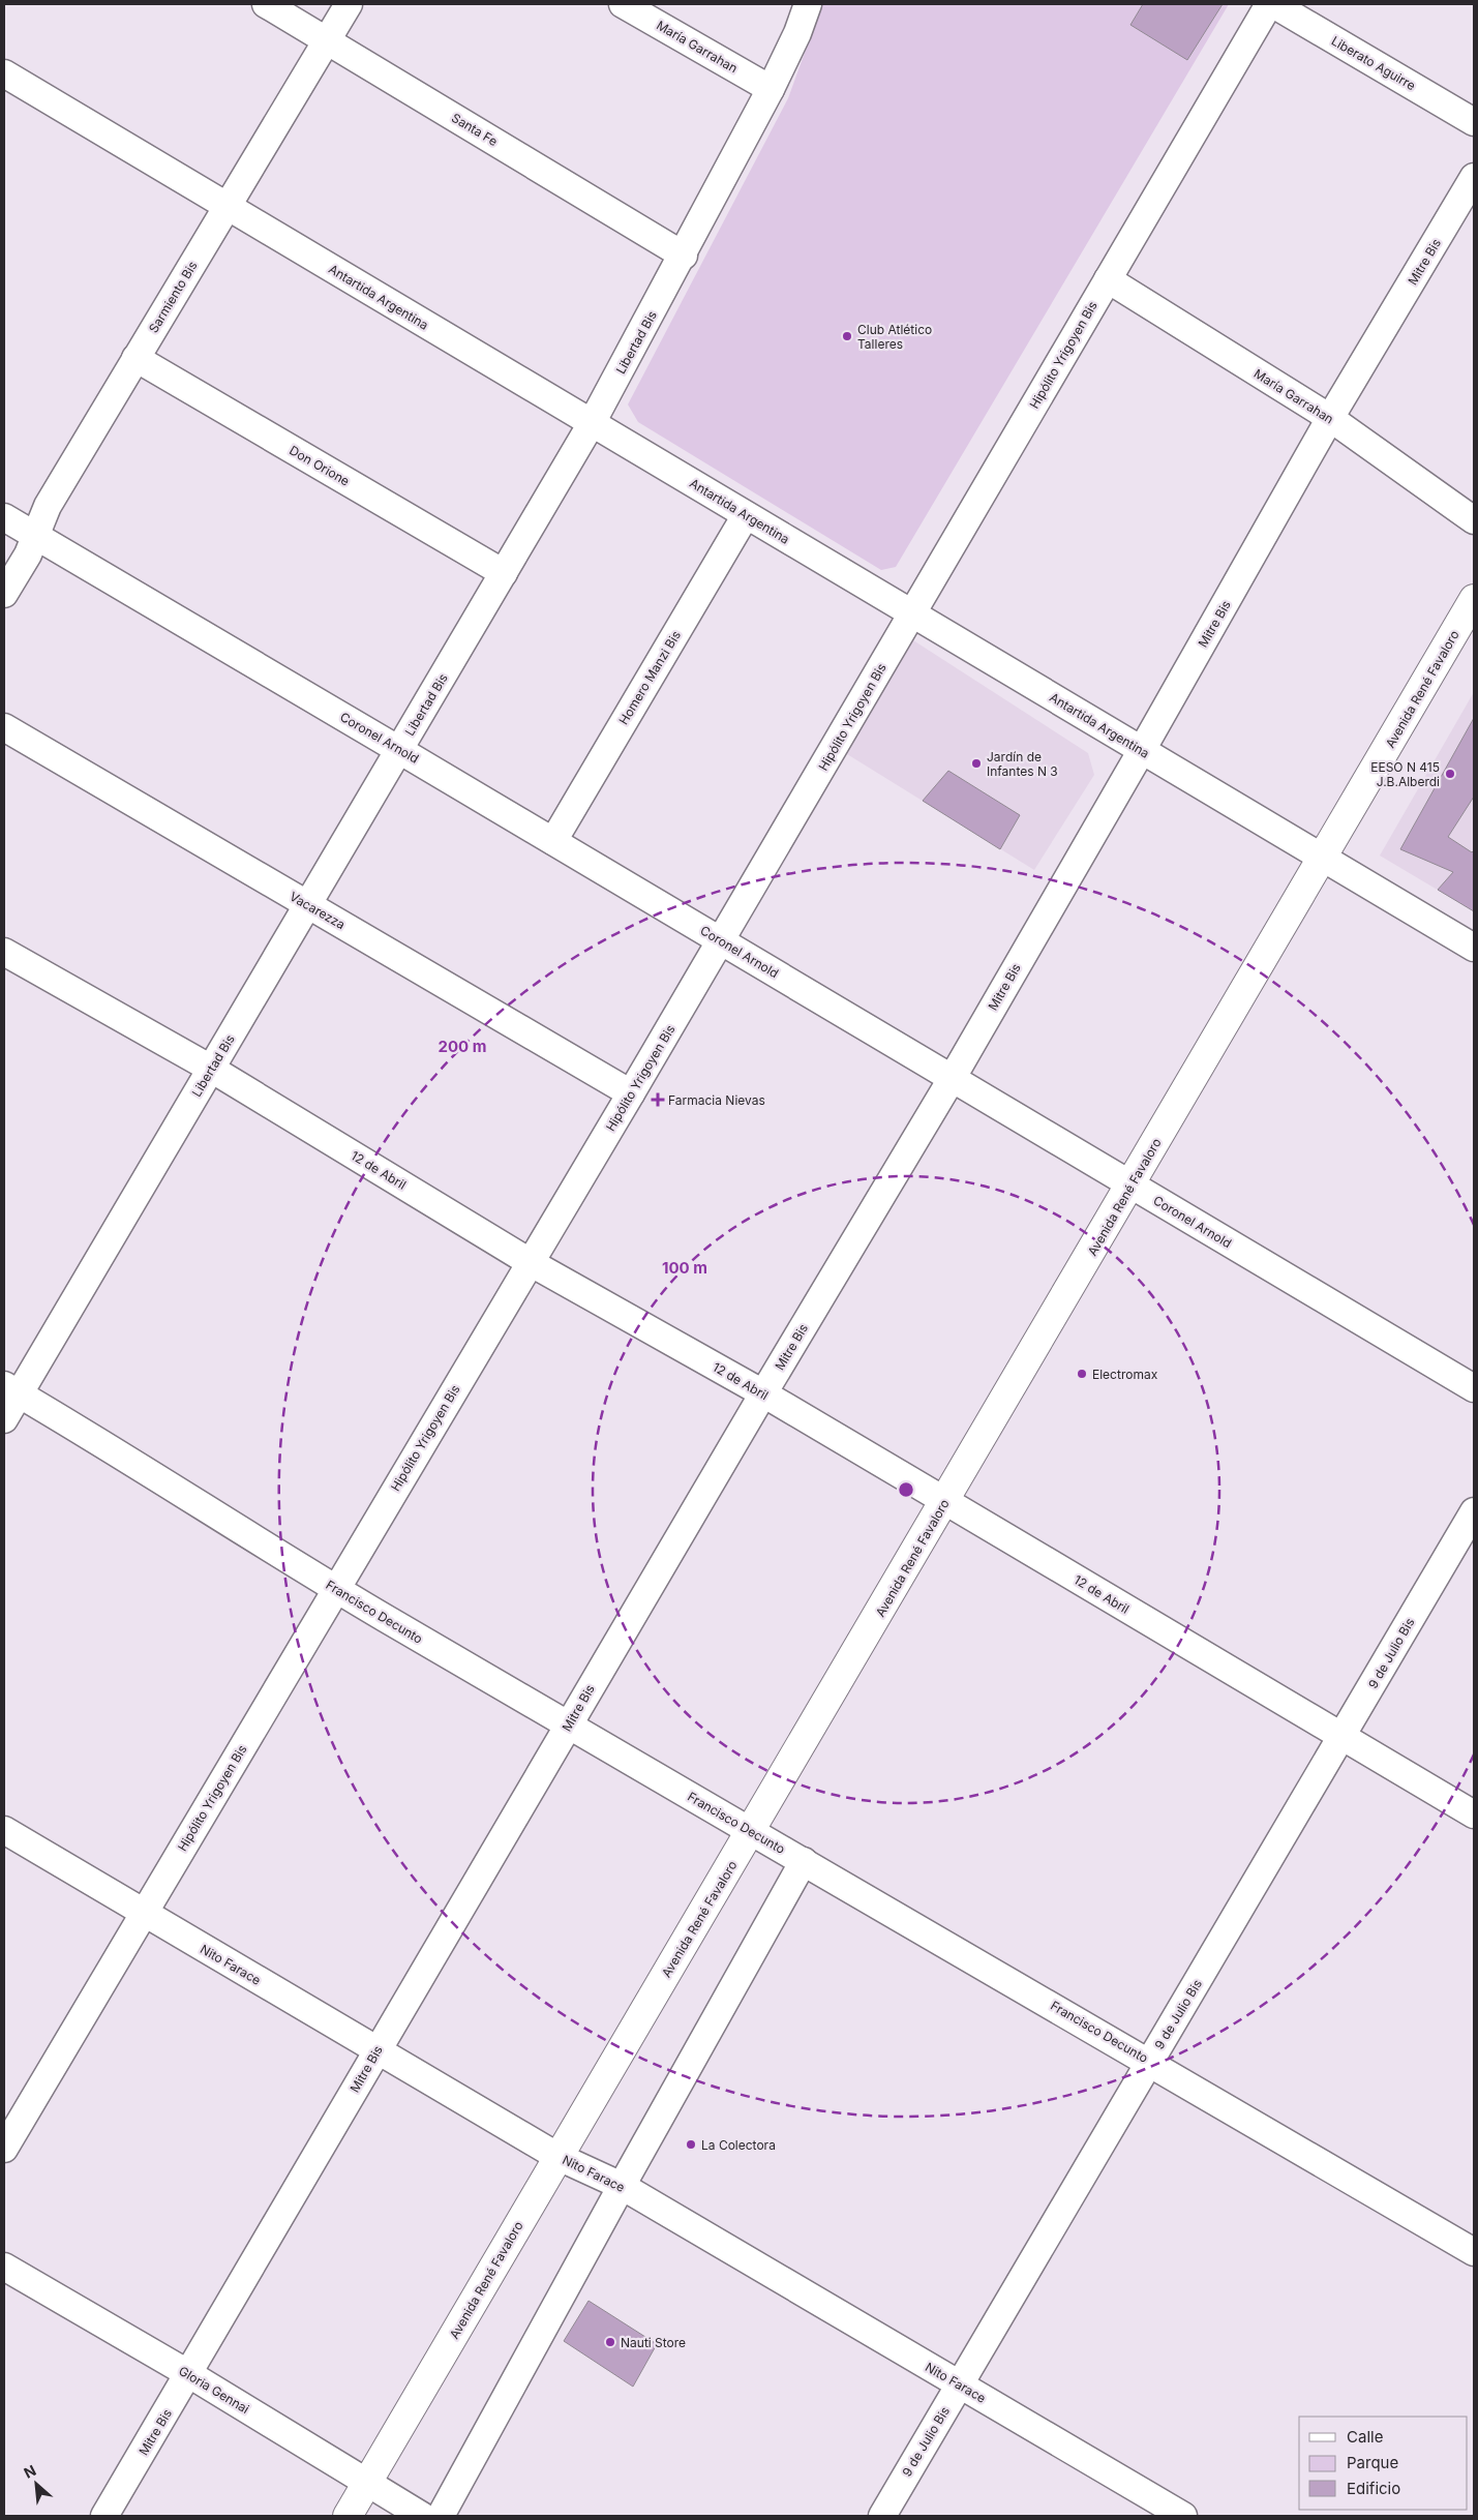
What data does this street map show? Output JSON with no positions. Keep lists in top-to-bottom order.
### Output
{
  "streets": {
    "main road": ["Avenida René Favaloro"],
    "street": [
      "María Garrahan",
      "Liberato Aguirre",
      "Santa Fe",
      "Mitre Bis",
      "Sarmiento Bis",
      "Antartida Argentina",
      "Libertad Bis",
      "Hipólito Yrigoyen Bis",
      "Don Orione",
      "Homero Manzi Bis",
      "Coronel Arnold",
      "Vacarezza",
      "12 de Abril",
      "Francisco Decunto",
      "9 de Julio Bis",
      "Nito Farace",
      "Gloria Gennai"
    ]
  },
  "crossings": [
    ["María Garrahan", "Mitre Bis"],
    ["María Garrahan", "Libertad Bis"],
    ["María Garrahan", "Hipólito Yrigoyen Bis"],
    ["Santa Fe", "Sarmiento Bis"],
    ["Santa Fe", "Libertad Bis"],
    ["Mitre Bis", "Antartida Argentina"],
    ["Mitre Bis", "Coronel Arnold"],
    ["Mitre Bis", "12 de Abril"],
    ["Mitre Bis", "Francisco Decunto"],
    ["Mitre Bis", "Nito Farace"],
    ["Mitre Bis", "Gloria Gennai"],
    ["Sarmiento Bis", "Antartida Argentina"],
    ["Sarmiento Bis", "Don Orione"],
    ["Sarmiento Bis", "Coronel Arnold"],
    ["Antartida Argentina", "Libertad Bis"],
    ["Antartida Argentina", "Hipólito Yrigoyen Bis"],
    ["Antartida Argentina", "Homero Manzi Bis"],
    ["Antartida Argentina", "Avenida René Favaloro"],
    ["Libertad Bis", "Don Orione"],
    ["Libertad Bis", "Coronel Arnold"],
    ["Libertad Bis", "Vacarezza"],
    ["Libertad Bis", "12 de Abril"],
    ["Libertad Bis", "Francisco Decunto"],
    ["Hipólito Yrigoyen Bis", "Coronel Arnold"],
    ["Hipólito Yrigoyen Bis", "Vacarezza"],
    ["Hipólito Yrigoyen Bis", "12 de Abril"],
    ["Hipólito Yrigoyen Bis", "Francisco Decunto"],
    ["Hipólito Yrigoyen Bis", "Nito Farace"],
    ["Homero Manzi Bis", "Coronel Arnold"],
    ["Avenida René Favaloro", "Coronel Arnold"],
    ["Avenida René Favaloro", "12 de Abril"],
    ["Avenida René Favaloro", "Francisco Decunto"],
    ["Avenida René Favaloro", "Nito Farace"],
    ["Avenida René Favaloro", "Gloria Gennai"],
    ["12 de Abril", "9 de Julio Bis"],
    ["Francisco Decunto", "9 de Julio Bis"],
    ["9 de Julio Bis", "Nito Farace"]
  ],
  "places": {
    "other": [
      "Club Atlético Talleres",
      "Jardín de Infantes N 3",
      "EESO N 415 J.B.Alberdi",
      "Electromax",
      "La Colectora",
      "Nauti Store"
    ],
    "health": ["Farmacia Nievas"]
  },
  "legend": ["Calle", "Parque", "Edificio"],
  "north": "top left",
  "rings": ["200 m", "100 m"]
}
